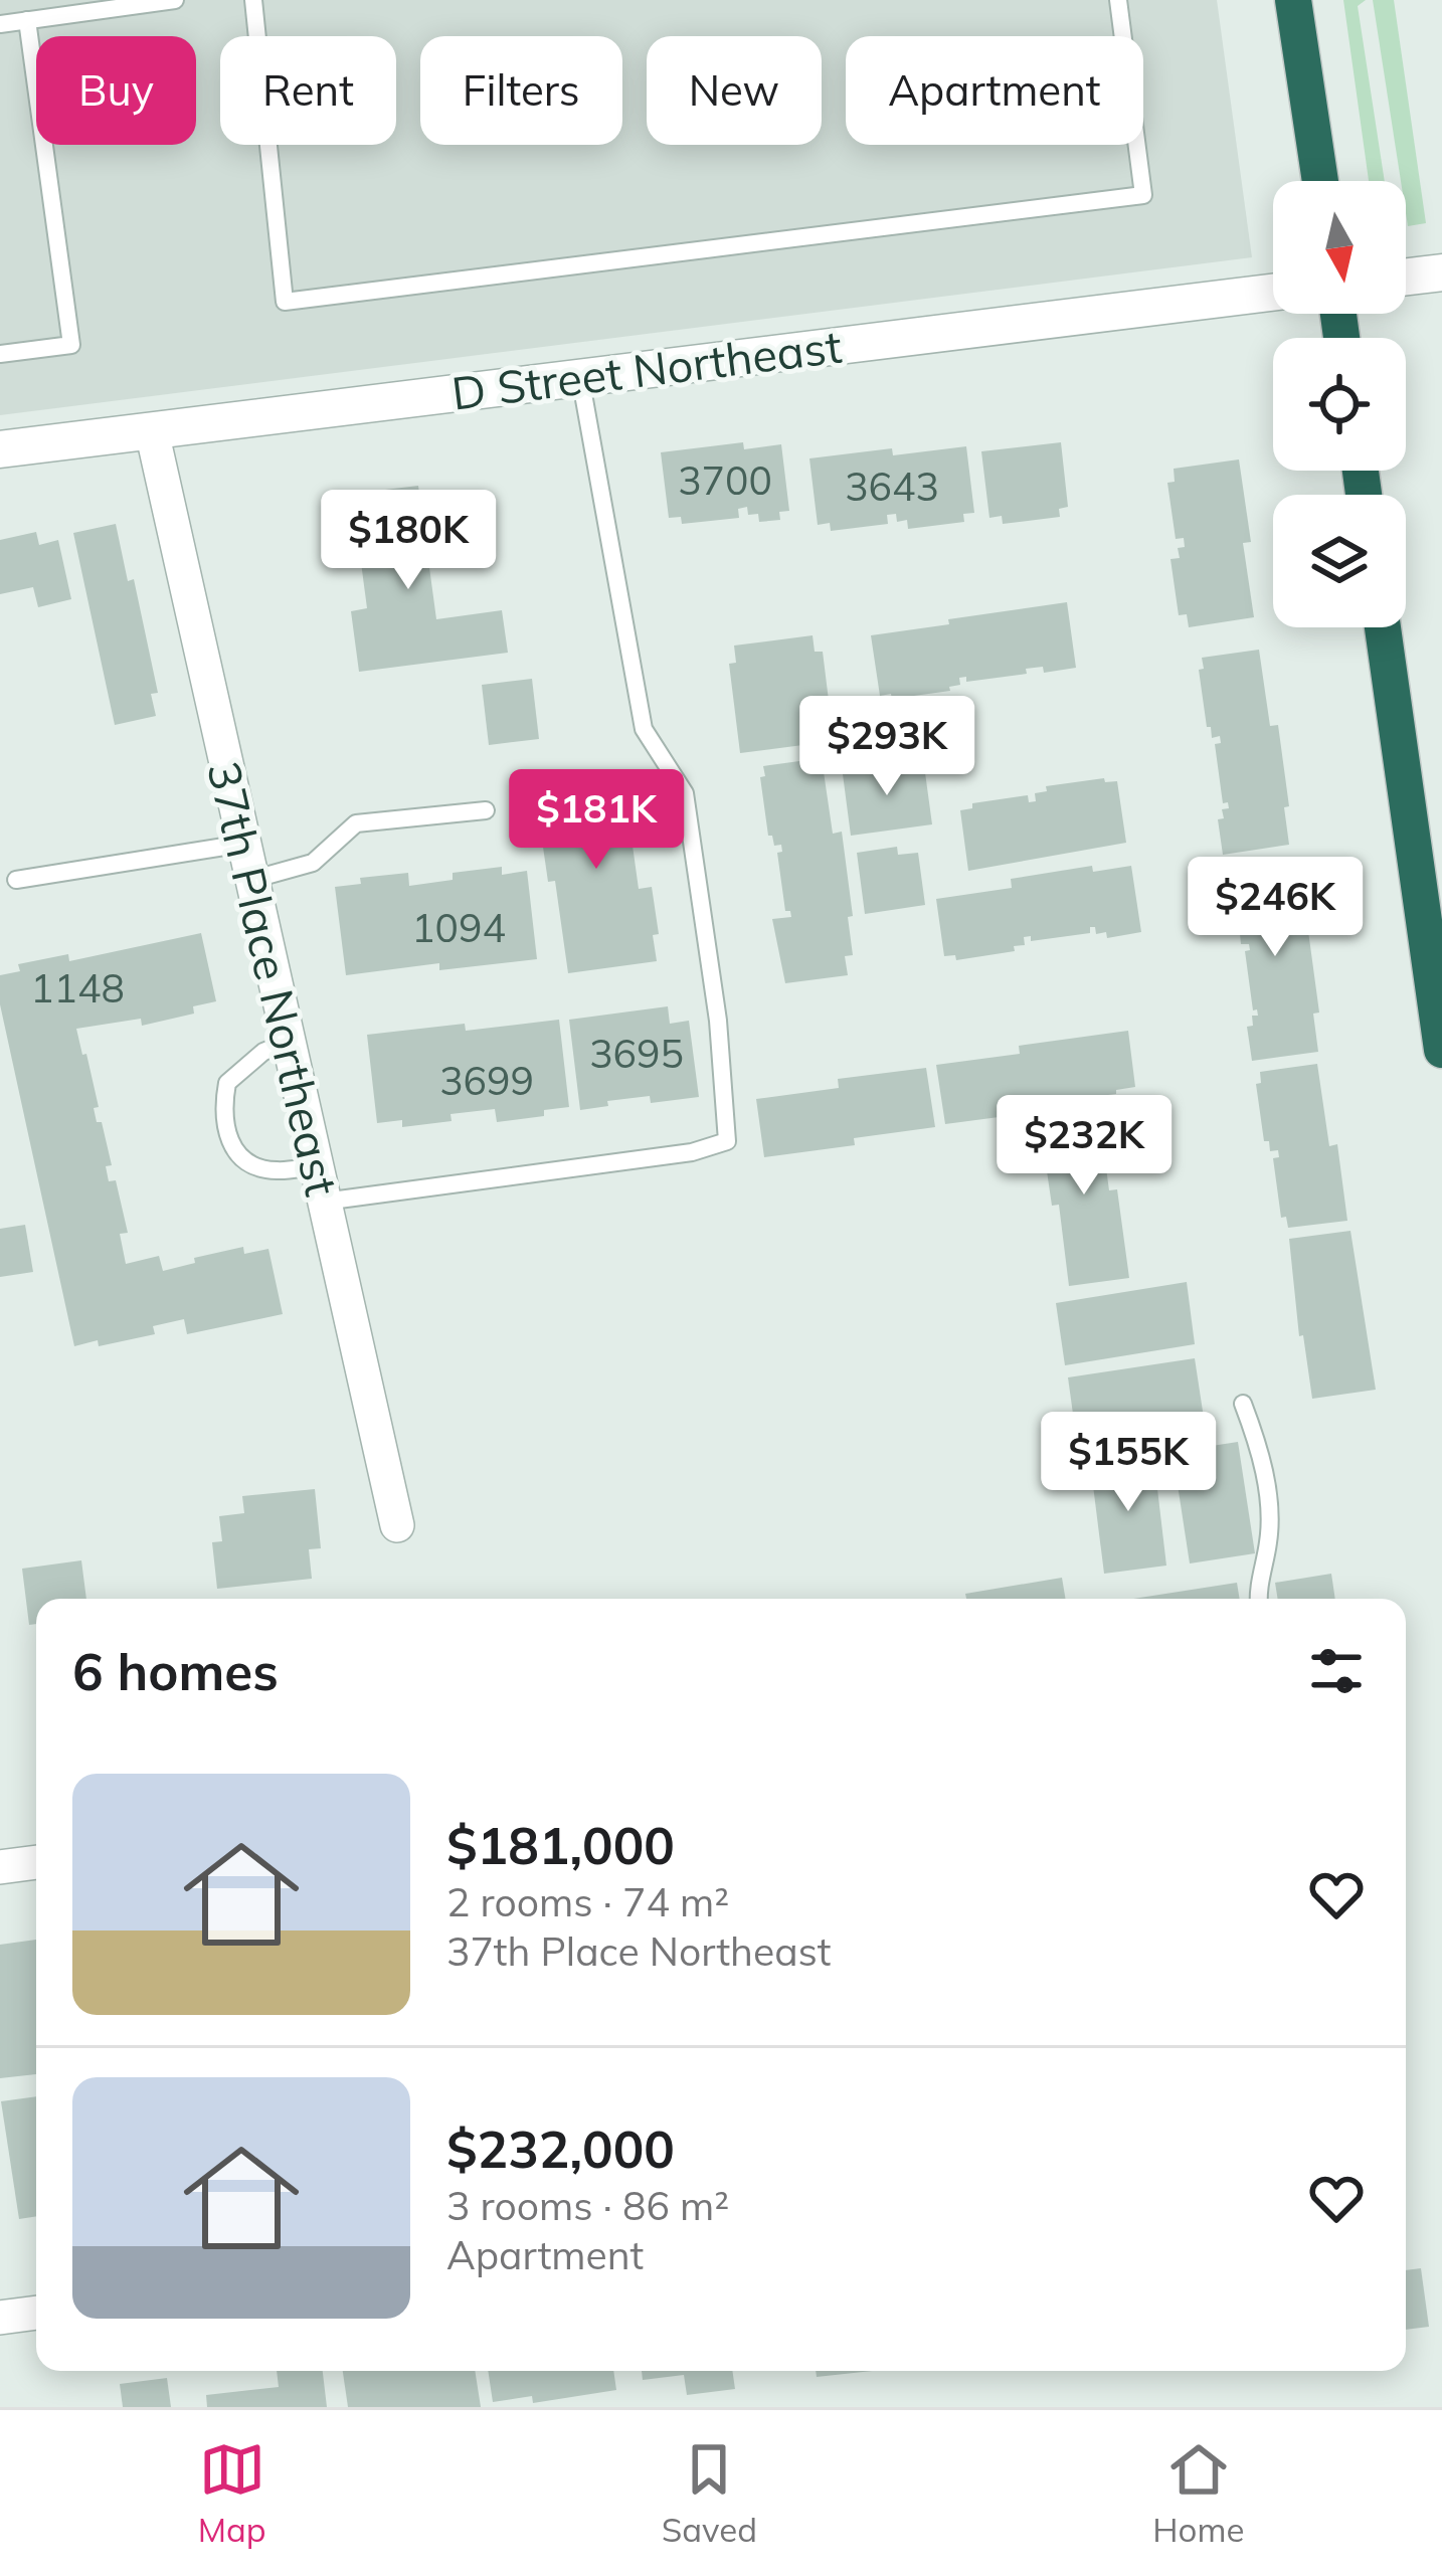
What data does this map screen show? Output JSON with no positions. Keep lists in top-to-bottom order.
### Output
{
  "streets": {
    "street": ["D Street Northeast", "37th Place Northeast"]
  },
  "crossings": [
    ["D Street Northeast", "37th Place Northeast"]
  ],
  "house_numbers": [
    "3700",
    "3643",
    "1094",
    "1148",
    "3695",
    "3699"
  ],
  "north": "bottom",
  "page": {
    "chip": [
      "Buy",
      "Rent",
      "Filters",
      "New",
      "Apartment"
    ],
    "price": [
      "$180K",
      "$293K",
      "$181K",
      "$246K",
      "$232K",
      "$155K"
    ],
    "heading": "6 homes",
    "list": [
      {
        "name": "$181,000",
        "note": "2 rooms · 74 m² · 37th Place Northeast"
      },
      {
        "name": "$232,000",
        "note": "3 rooms · 86 m² · Apartment"
      }
    ],
    "tabs": ["Map", "Saved", "Home"]
  }
}
